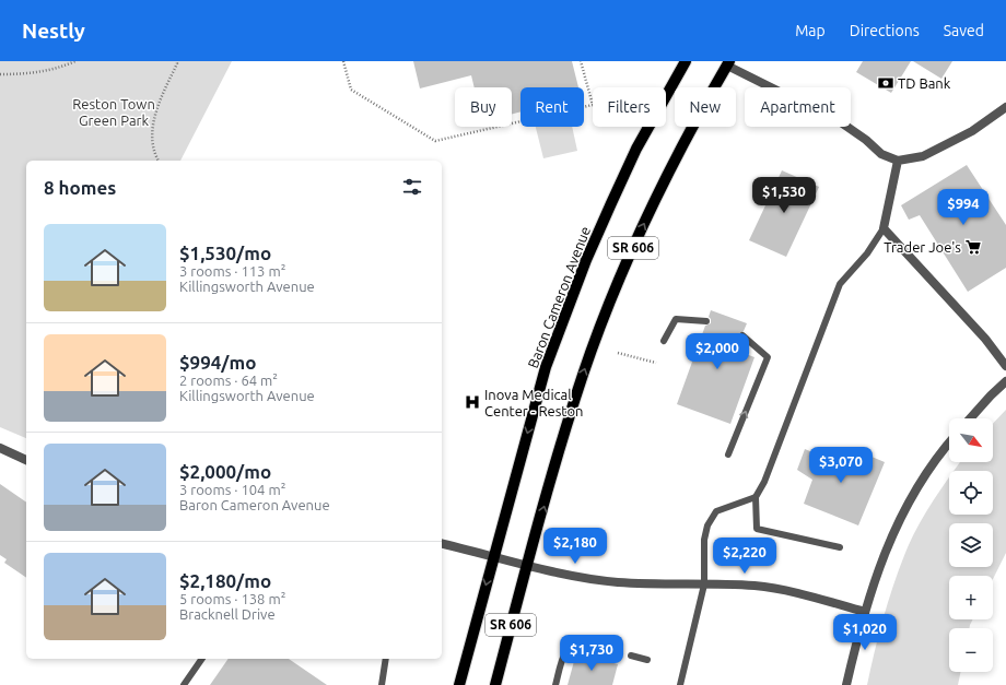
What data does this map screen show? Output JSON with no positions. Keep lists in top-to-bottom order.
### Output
{
  "streets": {
    "main road": ["SR 606", "Baron Cameron Avenue"]
  },
  "parks": ["Reston Town Green Park"],
  "places": {
    "bank": ["TD Bank"],
    "supermarket": ["Trader Joe's"],
    "hospital": ["Inova Medical Center - Reston"]
  },
  "north": "bottom right",
  "page": {
    "header": "Nestly",
    "nav": ["Map", "Directions", "Saved"],
    "chip": [
      "Buy",
      "Rent",
      "Filters",
      "New",
      "Apartment"
    ],
    "heading": "8 homes",
    "price": [
      "$1,530",
      "$994",
      "$2,000",
      "$3,070",
      "$2,180",
      "$2,220",
      "$1,020",
      "$1,730"
    ],
    "list": [
      {
        "name": "$1,530/mo",
        "note": "3 rooms · 113 m² · Killingsworth Avenue"
      },
      {
        "name": "$994/mo",
        "note": "2 rooms · 64 m² · Killingsworth Avenue"
      },
      {
        "name": "$2,000/mo",
        "note": "3 rooms · 104 m² · Baron Cameron Avenue"
      },
      {
        "name": "$2,180/mo",
        "note": "5 rooms · 138 m² · Bracknell Drive"
      }
    ],
    "map_buttons": ["+", "−"]
  }
}
